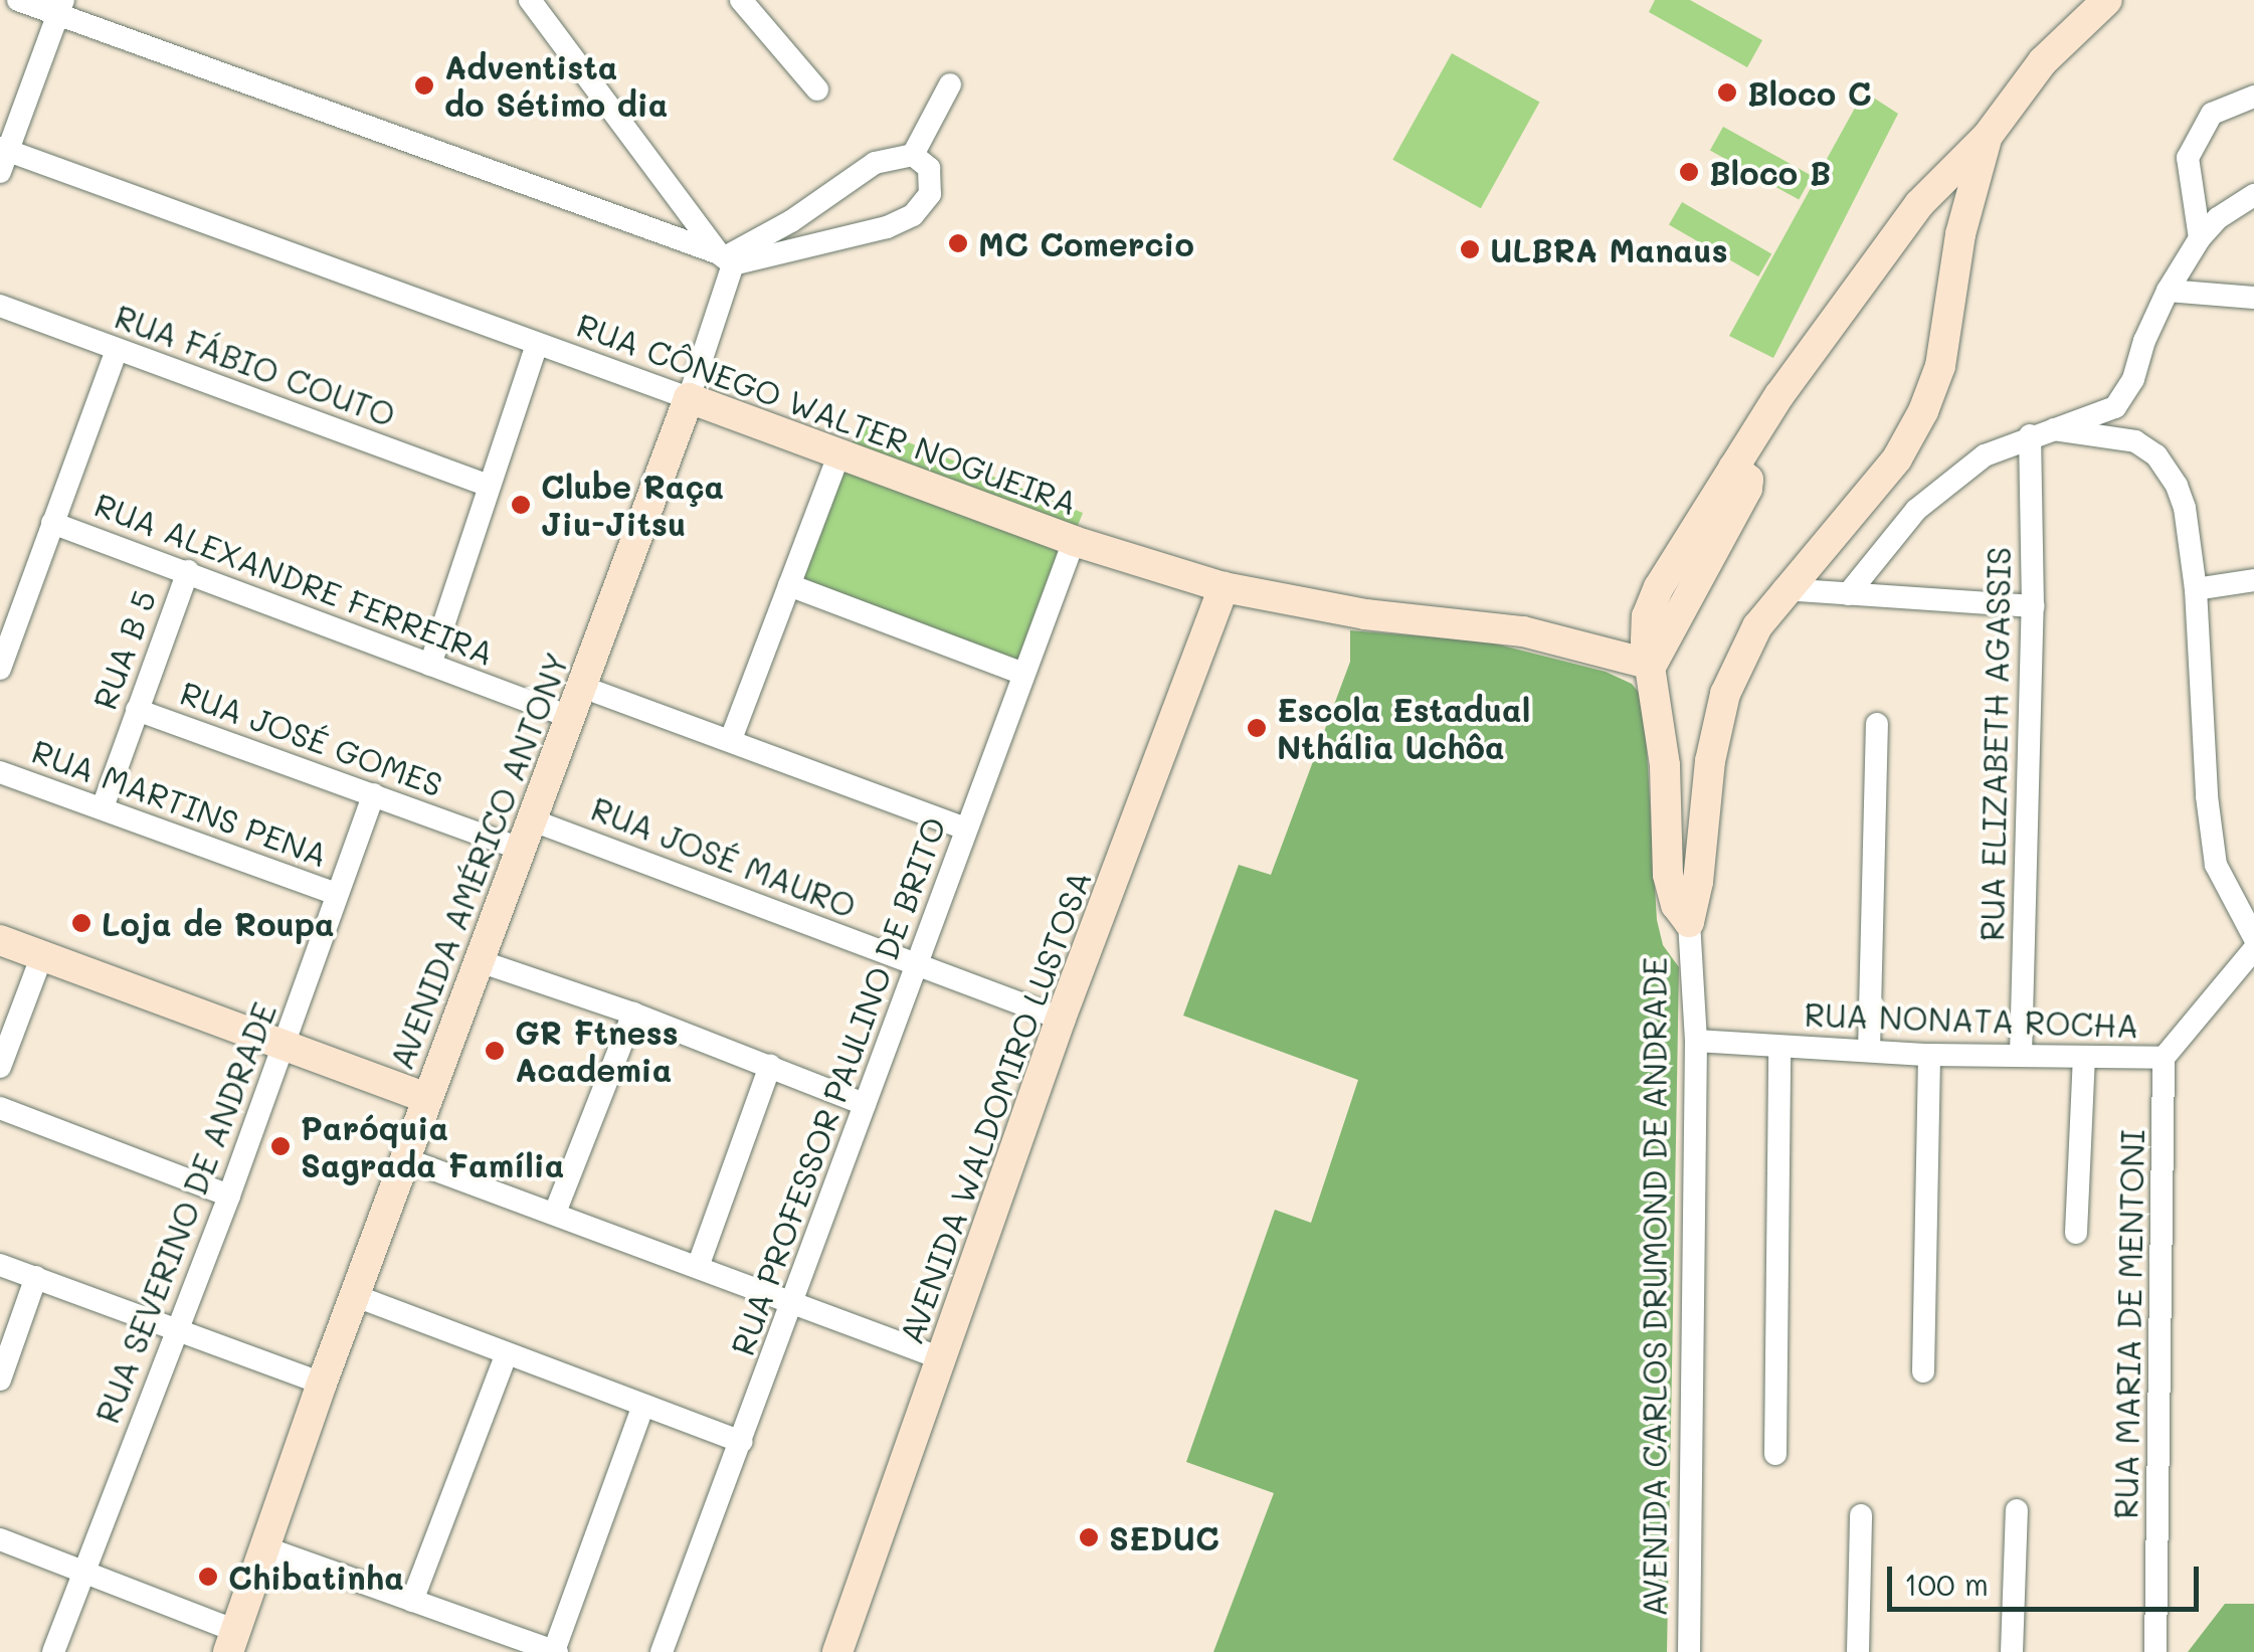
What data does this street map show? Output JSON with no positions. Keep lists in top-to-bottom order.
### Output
{
  "streets": {
    "street": [
      "RUA FÁBIO COUTO",
      "RUA CÔNEGO WALTER NOGUEIRA",
      "RUA ALEXANDRE FERREIRA",
      "RUA B 5",
      "RUA JOSÉ GOMES",
      "RUA ELIZABETH AGASSIS",
      "RUA MARTINS PENA",
      "RUA JOSÉ MAURO",
      "AVENIDA AMÉRICO ANTONY",
      "RUA NONATA ROCHA",
      "RUA PROFESSOR PAULINO DE BRITO",
      "AVENIDA WALDOMIRO LUSTOSA",
      "RUA SEVERINO DE ANDRADE",
      "AVENIDA CARLOS DRUMOND DE ANDRADE",
      "RUA MARIA DE MENTONI"
    ]
  },
  "crossings": [
    ["RUA CÔNEGO WALTER NOGUEIRA", "AVENIDA AMÉRICO ANTONY"],
    ["RUA CÔNEGO WALTER NOGUEIRA", "RUA PROFESSOR PAULINO DE BRITO"],
    ["RUA CÔNEGO WALTER NOGUEIRA", "AVENIDA WALDOMIRO LUSTOSA"],
    ["RUA CÔNEGO WALTER NOGUEIRA", "AVENIDA CARLOS DRUMOND DE ANDRADE"],
    ["RUA ALEXANDRE FERREIRA", "RUA B 5"],
    ["RUA ALEXANDRE FERREIRA", "AVENIDA AMÉRICO ANTONY"],
    ["RUA B 5", "RUA JOSÉ GOMES"],
    ["RUA B 5", "RUA MARTINS PENA"],
    ["RUA JOSÉ GOMES", "AVENIDA AMÉRICO ANTONY"],
    ["RUA JOSÉ GOMES", "RUA SEVERINO DE ANDRADE"],
    ["RUA ELIZABETH AGASSIS", "RUA NONATA ROCHA"],
    ["RUA MARTINS PENA", "RUA SEVERINO DE ANDRADE"],
    ["RUA JOSÉ MAURO", "AVENIDA AMÉRICO ANTONY"],
    ["RUA JOSÉ MAURO", "RUA PROFESSOR PAULINO DE BRITO"],
    ["RUA JOSÉ MAURO", "AVENIDA WALDOMIRO LUSTOSA"],
    ["RUA NONATA ROCHA", "AVENIDA CARLOS DRUMOND DE ANDRADE"],
    ["RUA NONATA ROCHA", "RUA MARIA DE MENTONI"]
  ],
  "places": [
    "Adventista do Sétimo dia",
    "Bloco C",
    "Bloco B",
    "MC Comercio",
    "ULBRA Manaus",
    "Clube Raça Jiu-Jitsu",
    "Escola Estadual Nthália Uchôa",
    "Loja de Roupa",
    "GR Ftness Academia",
    "Paróquia Sagrada Família",
    "SEDUC",
    "Chibatinha"
  ],
  "scale_bar": "100 m"
}
